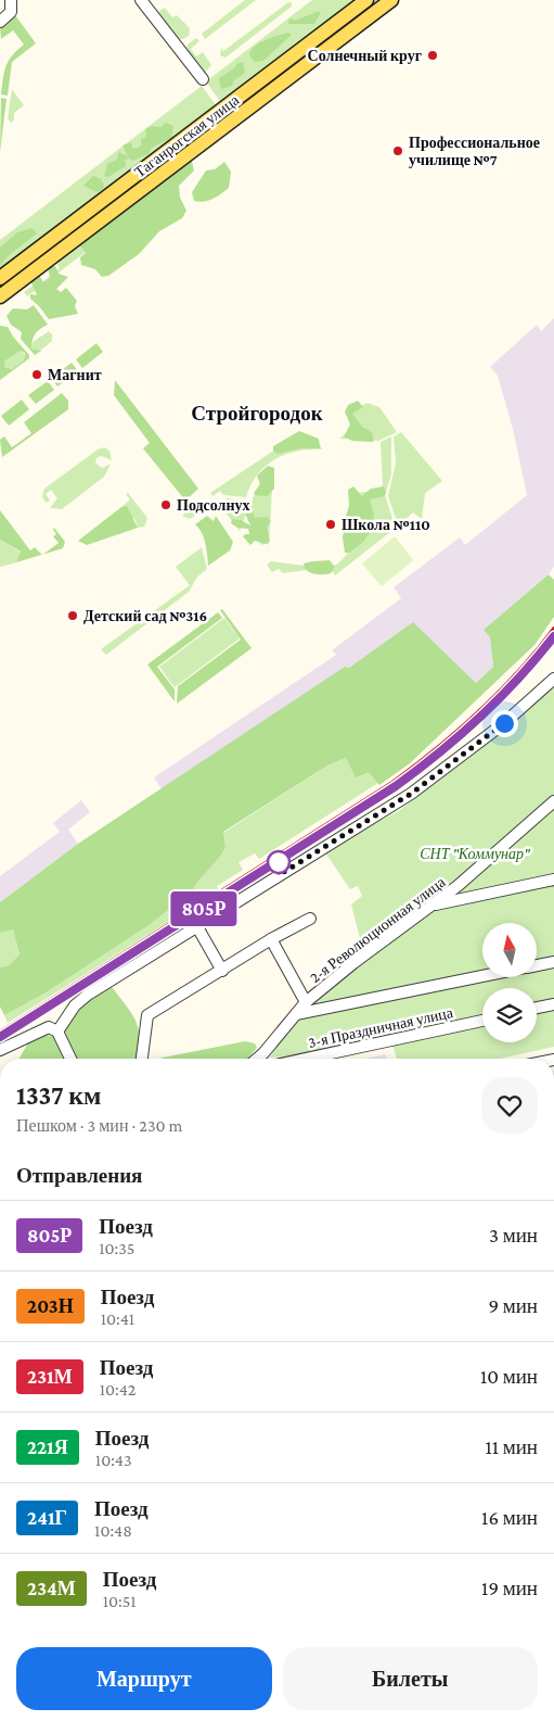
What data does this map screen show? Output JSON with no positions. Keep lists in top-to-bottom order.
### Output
{
  "streets": {
    "main road": ["Таганрогская улица"],
    "street": ["2-я Революционная улица", "3-я Праздничная улица"]
  },
  "districts": ["Стройгородок"],
  "parks": ["СНТ \"Коммунар\""],
  "places": [
    "Солнечный круг",
    "Профессиональное училище №7",
    "Магнит",
    "Подсолнух",
    "Школа №110",
    "Детский сад №316"
  ],
  "north": "top",
  "page": {
    "on_map": "805Р",
    "heading": [
      ["1337 км", "Пешком · 3 мин · 230 m"],
      "Отправления"
    ],
    "list": [
      {
        "mark": "805Р",
        "name": "Поезд",
        "note": "10:35",
        "value": "3 мин"
      },
      {
        "mark": "203Н",
        "name": "Поезд",
        "note": "10:41",
        "value": "9 мин"
      },
      {
        "mark": "231М",
        "name": "Поезд",
        "note": "10:42",
        "value": "10 мин"
      },
      {
        "mark": "221Я",
        "name": "Поезд",
        "note": "10:43",
        "value": "11 мин"
      },
      {
        "mark": "241Г",
        "name": "Поезд",
        "note": "10:48",
        "value": "16 мин"
      },
      {
        "mark": "234М",
        "name": "Поезд",
        "note": "10:51",
        "value": "19 мин"
      }
    ],
    "buttons": ["Маршрут", "Билеты"]
  }
}
